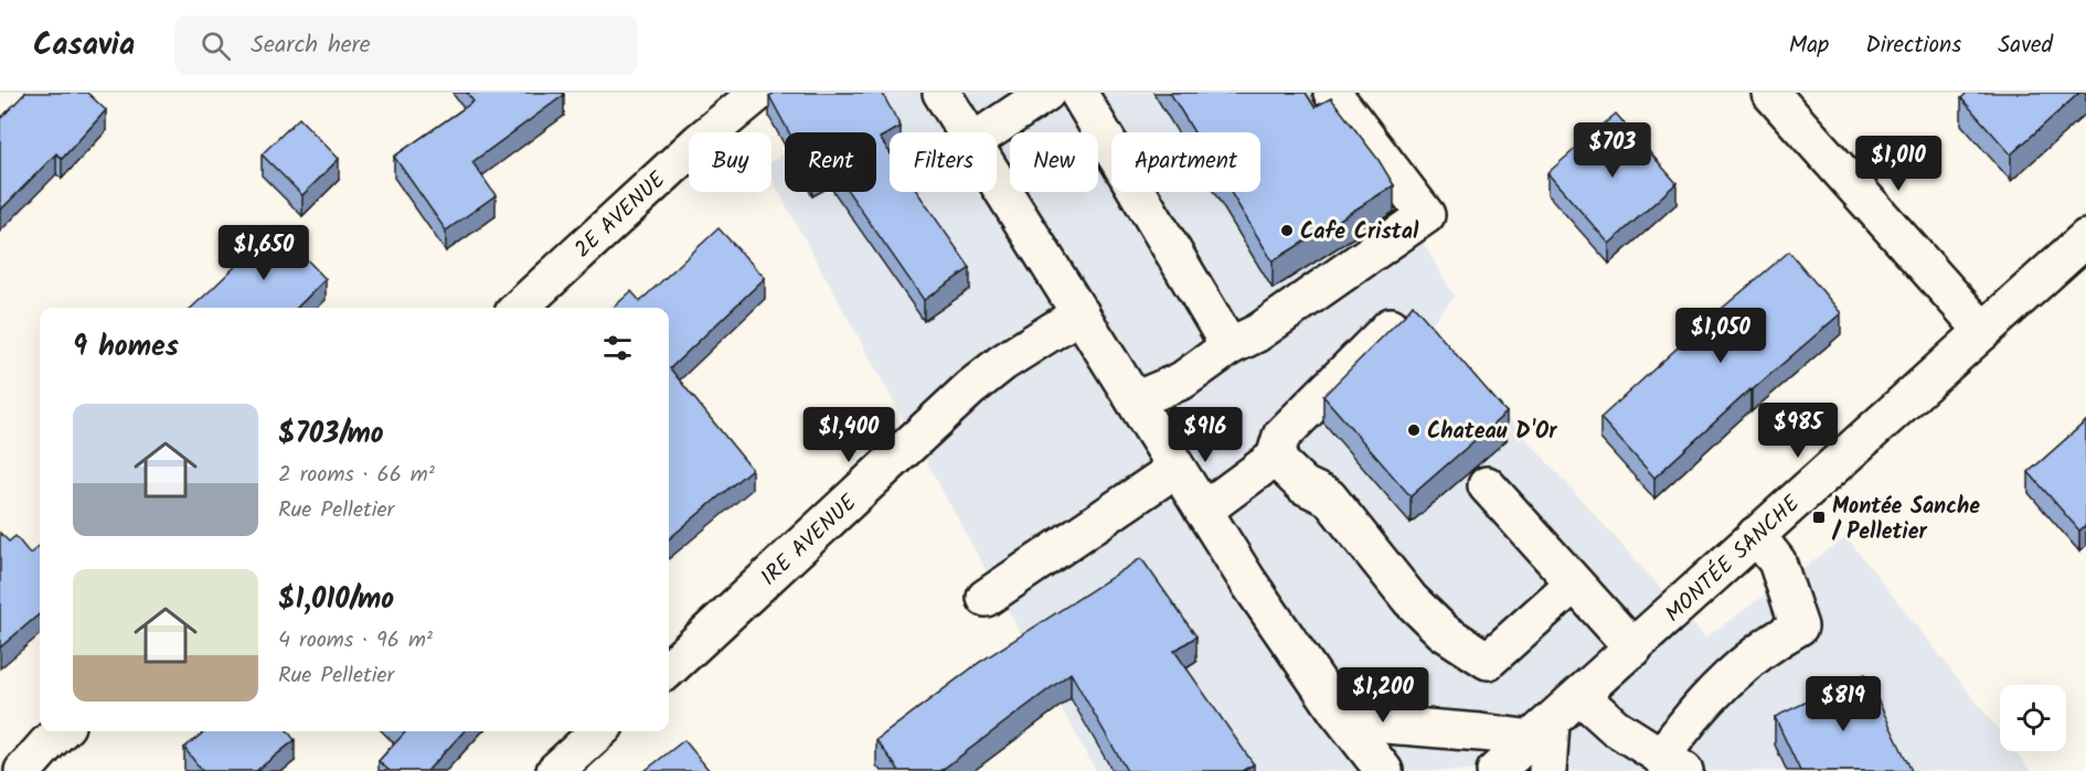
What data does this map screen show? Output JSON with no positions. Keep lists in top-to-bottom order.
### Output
{
  "streets": {
    "street": ["2E AVENUE", "1RE AVENUE", "MONTÉE SANCHE"]
  },
  "places": {
    "other": ["Cafe Cristal", "Chateau D'Or"],
    "transit": ["Montée Sanche / Pelletier"]
  },
  "page": {
    "header": "Casavia",
    "search": "Search here",
    "nav": ["Map", "Directions", "Saved"],
    "price": [
      "$703",
      "$1,010",
      "$1,650",
      "$1,050",
      "$985",
      "$1,400",
      "$916",
      "$1,200",
      "$819"
    ],
    "chip": [
      "Buy",
      "Rent",
      "Filters",
      "New",
      "Apartment"
    ],
    "heading": "9 homes",
    "list": [
      {
        "name": "$703/mo",
        "note": "2 rooms · 66 m² · Rue Pelletier"
      },
      {
        "name": "$1,010/mo",
        "note": "4 rooms · 96 m² · Rue Pelletier"
      }
    ]
  }
}
